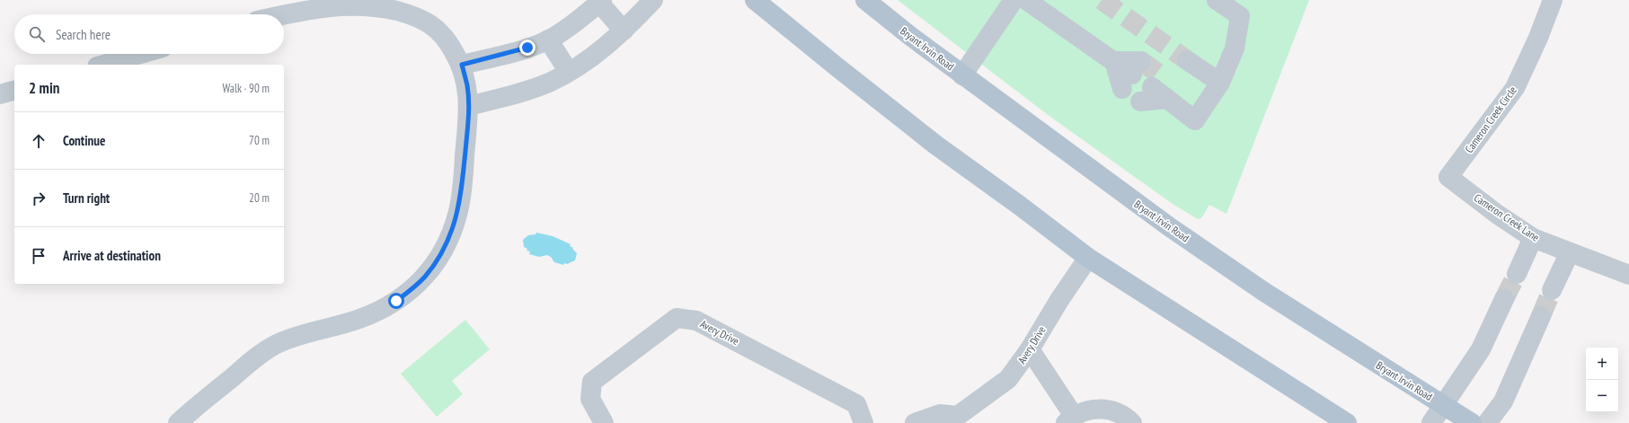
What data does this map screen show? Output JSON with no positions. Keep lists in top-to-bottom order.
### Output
{
  "streets": {
    "main road": ["Bryant Irvin Road"],
    "lane": ["Cameron Creek Circle", "Cameron Creek Lane", "Avery Drive"]
  },
  "crossings": [
    ["Cameron Creek Circle", "Cameron Creek Lane"]
  ],
  "page": {
    "search": "Search here",
    "heading": ["2 min", "Walk · 90 m"],
    "list": [
      ["Continue", "70 m"],
      ["Turn right", "20 m"],
      "Arrive at destination"
    ],
    "map_buttons": ["+", "−"]
  }
}
